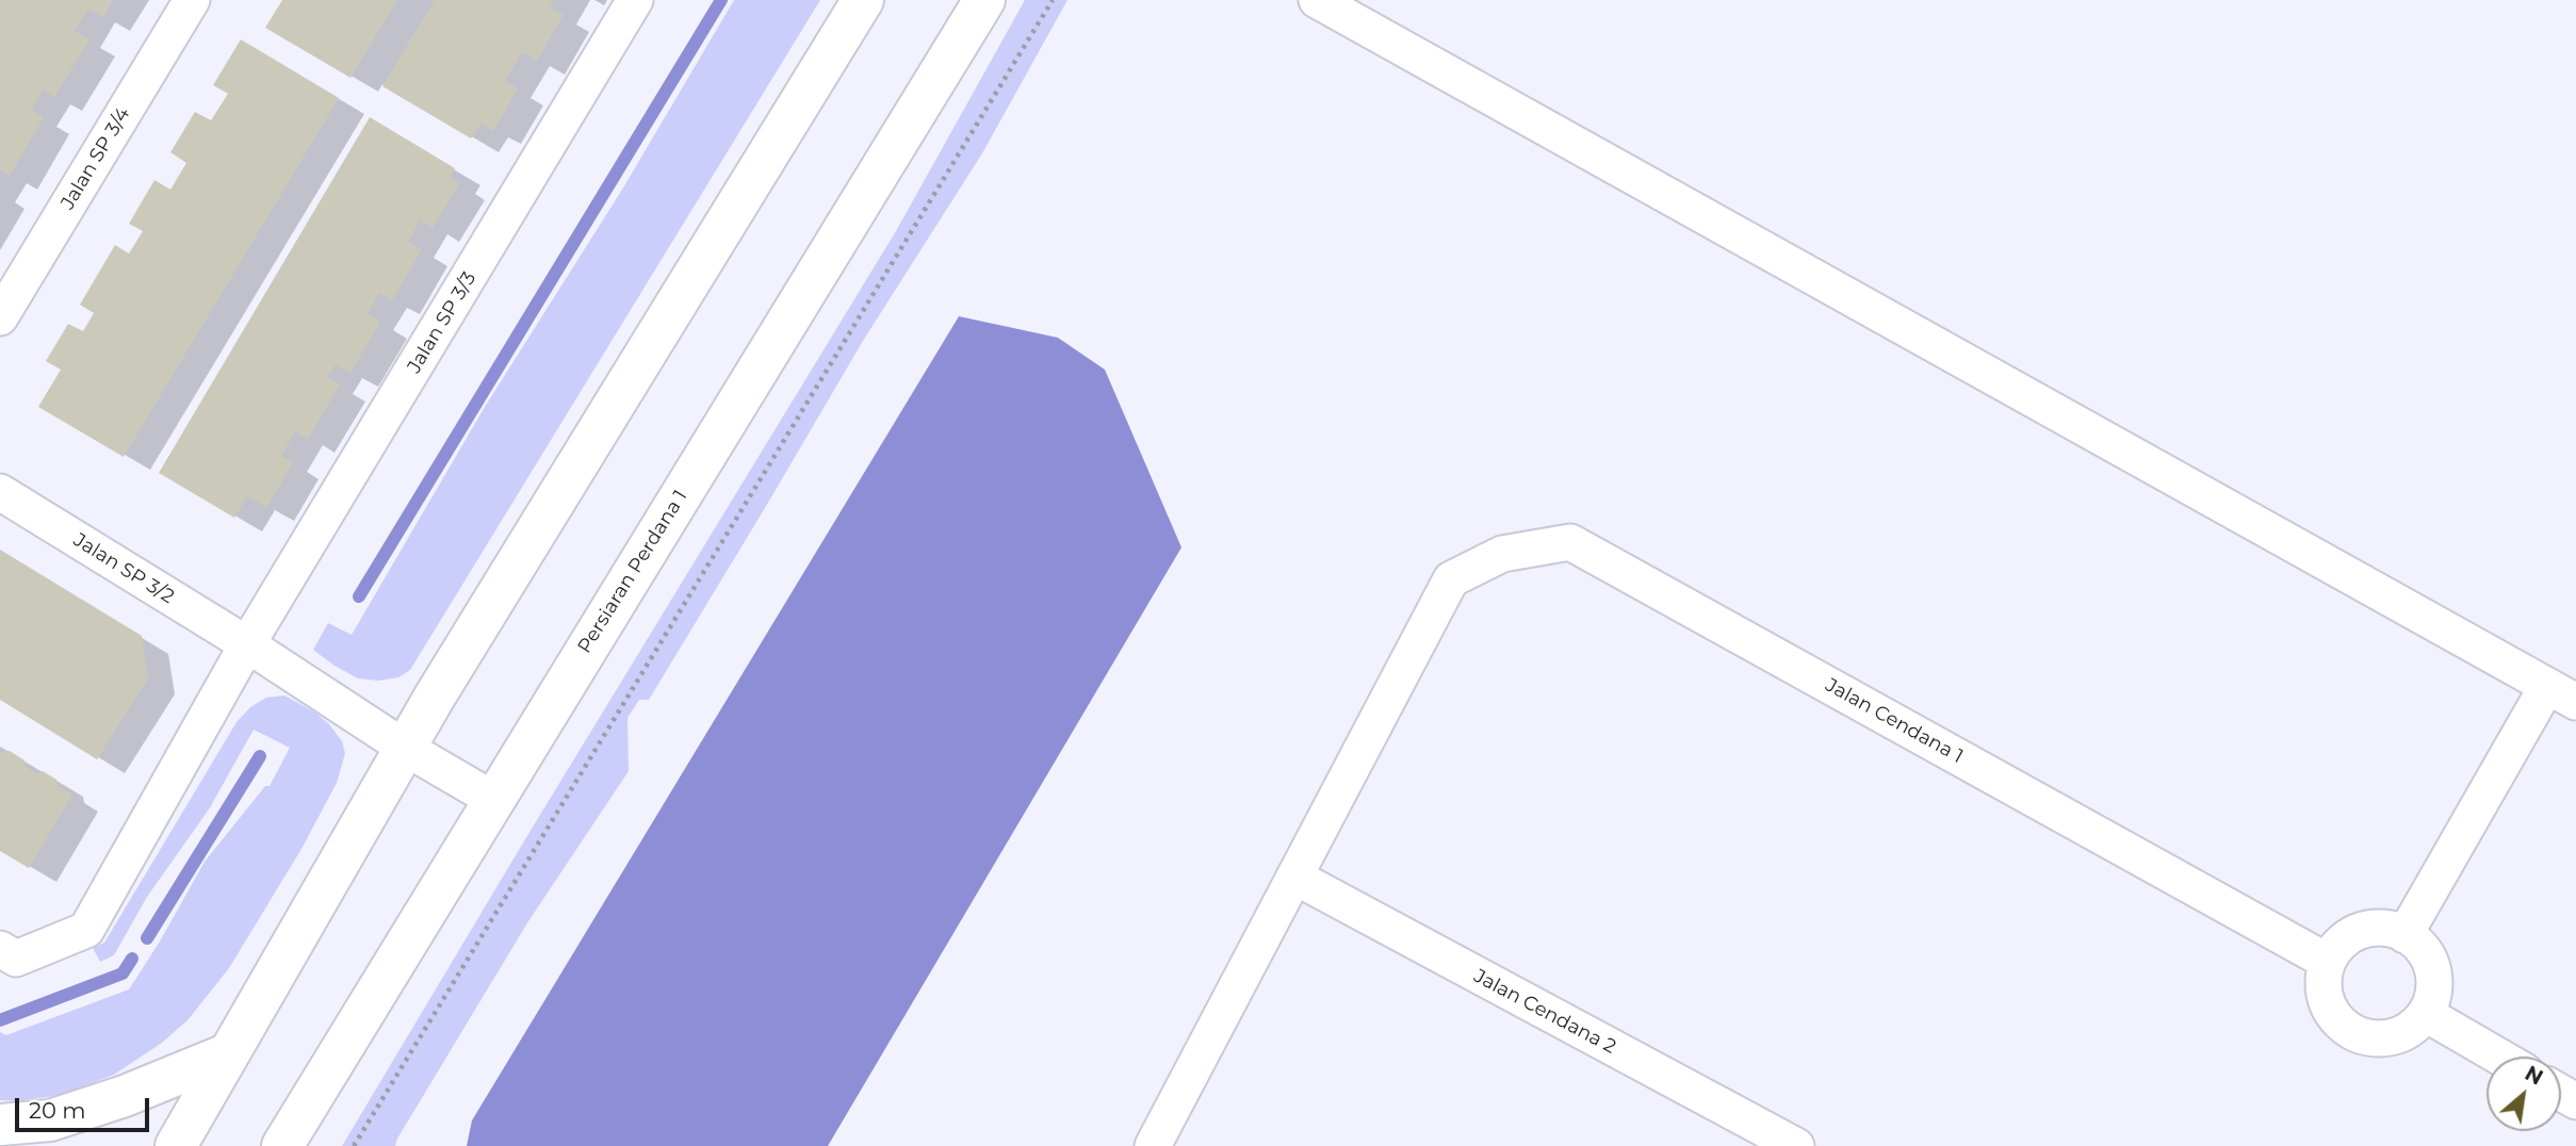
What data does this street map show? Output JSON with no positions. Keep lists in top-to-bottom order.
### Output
{
  "streets": {
    "street": [
      "Jalan SP 3/4",
      "Jalan SP 3/3",
      "Jalan SP 3/2",
      "Persiaran Perdana 1",
      "Jalan Cendana 1",
      "Jalan Cendana 2"
    ]
  },
  "crossings": [
    ["Jalan SP 3/3", "Jalan SP 3/2"],
    ["Jalan SP 3/2", "Persiaran Perdana 1"],
    ["Jalan Cendana 1", "Jalan Cendana 2"]
  ],
  "scale_bar": "20 m",
  "north": "top right"
}
